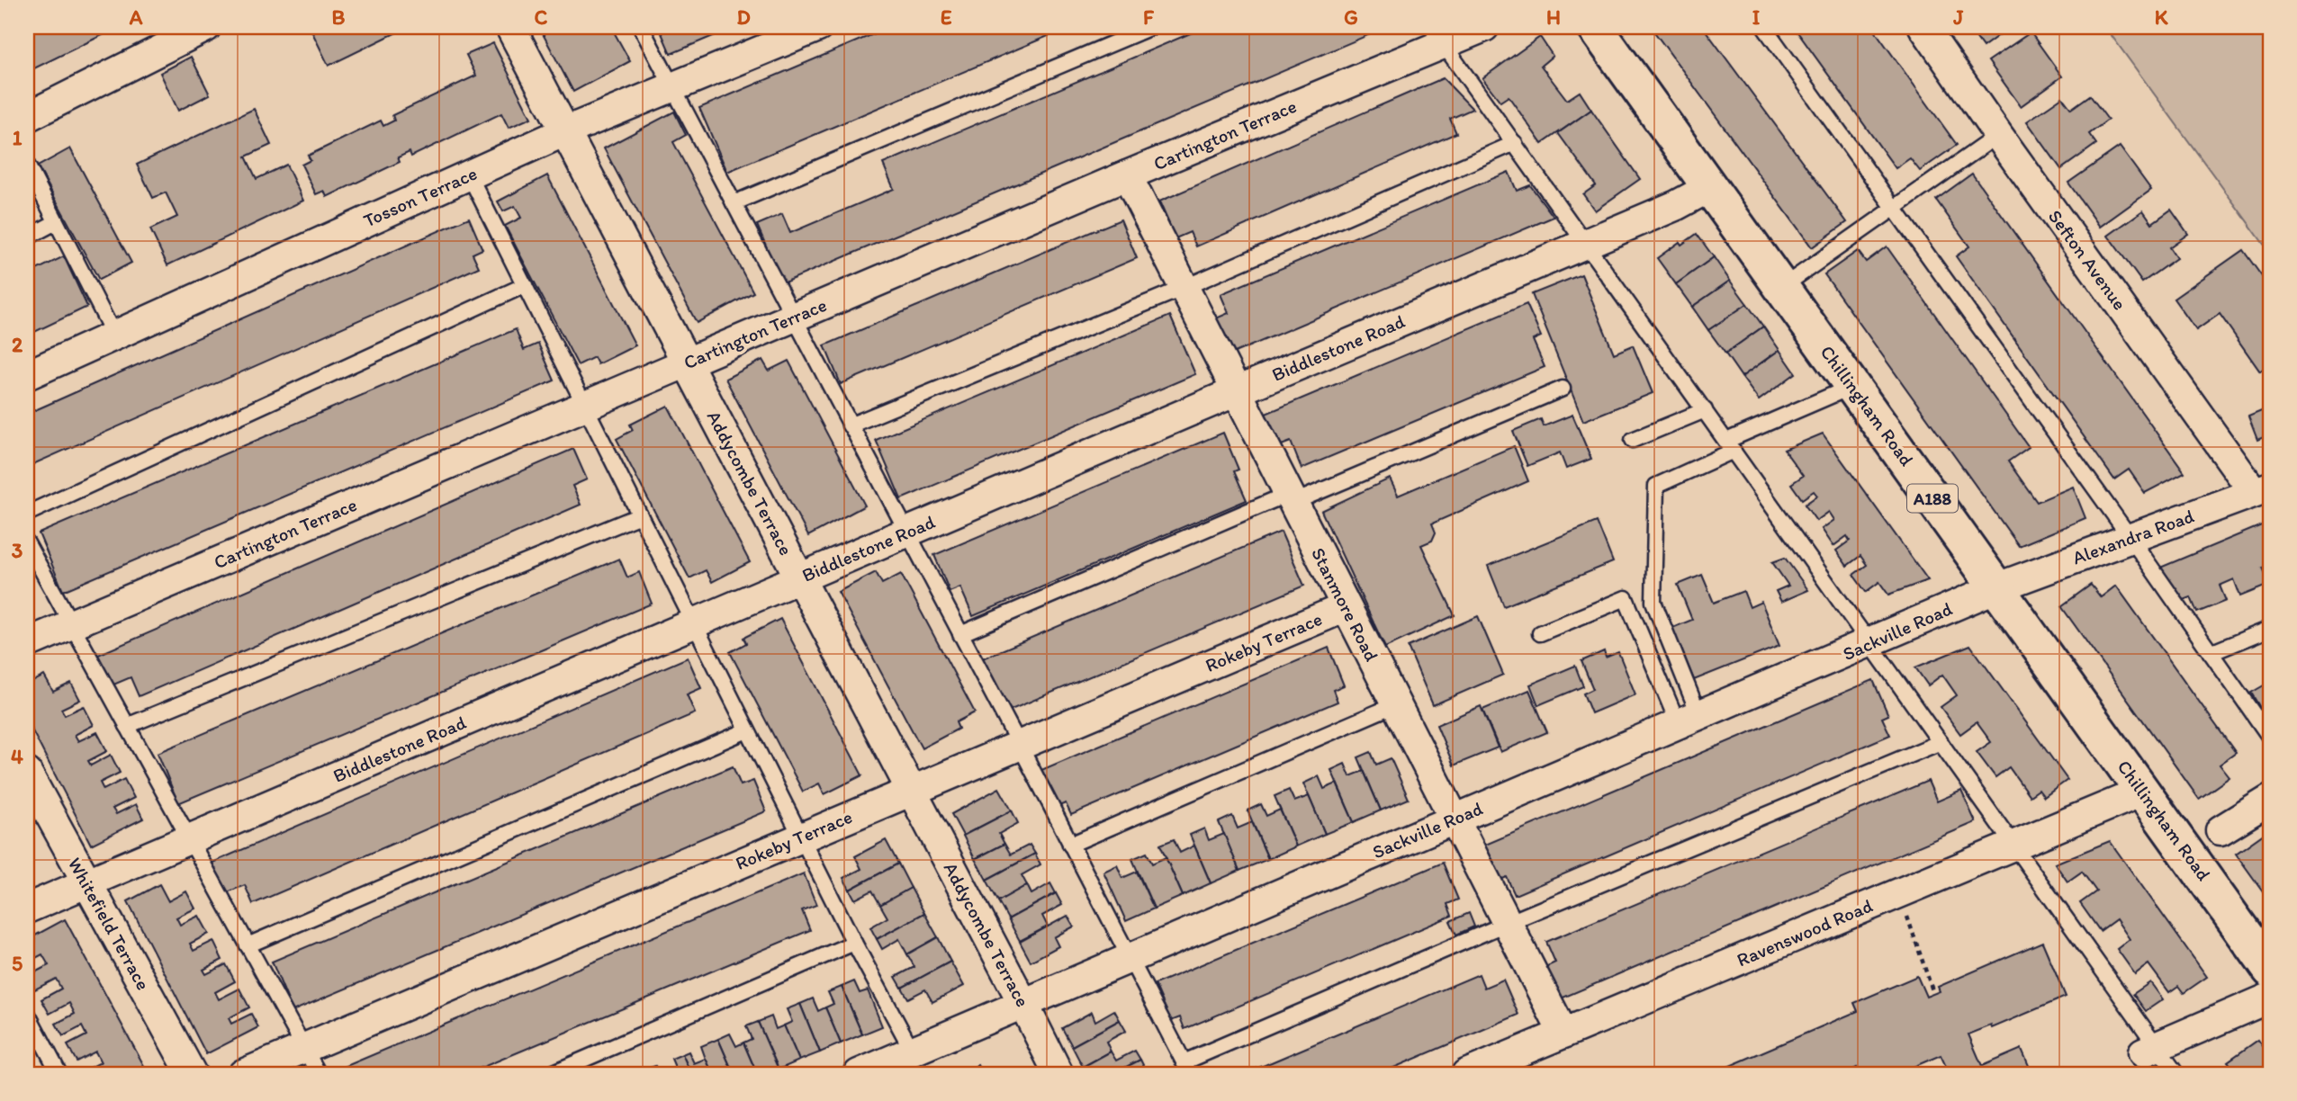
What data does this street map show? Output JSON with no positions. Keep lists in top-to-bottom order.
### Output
{
  "streets": {
    "main road": ["Chillingham Road", "A188"],
    "street": [
      "Cartington Terrace",
      "Tosson Terrace",
      "Sefton Avenue",
      "Biddlestone Road",
      "Addycombe Terrace",
      "Alexandra Road",
      "Stanmore Road",
      "Sackville Road",
      "Rokeby Terrace",
      "Whitefield Terrace",
      "Ravenswood Road"
    ]
  },
  "crossings": [
    ["Cartington Terrace", "Addycombe Terrace"],
    ["Cartington Terrace", "Stanmore Road"],
    ["Tosson Terrace", "Addycombe Terrace"],
    ["Sefton Avenue", "Alexandra Road"],
    ["Biddlestone Road", "Chillingham Road"],
    ["Biddlestone Road", "Addycombe Terrace"],
    ["Biddlestone Road", "Stanmore Road"],
    ["Biddlestone Road", "Whitefield Terrace"],
    ["Chillingham Road", "Alexandra Road"],
    ["Chillingham Road", "Sackville Road"],
    ["Chillingham Road", "Ravenswood Road"],
    ["Addycombe Terrace", "Sackville Road"],
    ["Addycombe Terrace", "Rokeby Terrace"],
    ["Alexandra Road", "Sackville Road"],
    ["Stanmore Road", "Sackville Road"],
    ["Stanmore Road", "Rokeby Terrace"],
    ["Stanmore Road", "Ravenswood Road"]
  ],
  "grid": {
    "columns": [
      "A",
      "B",
      "C",
      "D",
      "E",
      "F",
      "G",
      "H",
      "I",
      "J",
      "K"
    ],
    "rows": [
      "1",
      "2",
      "3",
      "4",
      "5"
    ]
  }
}
